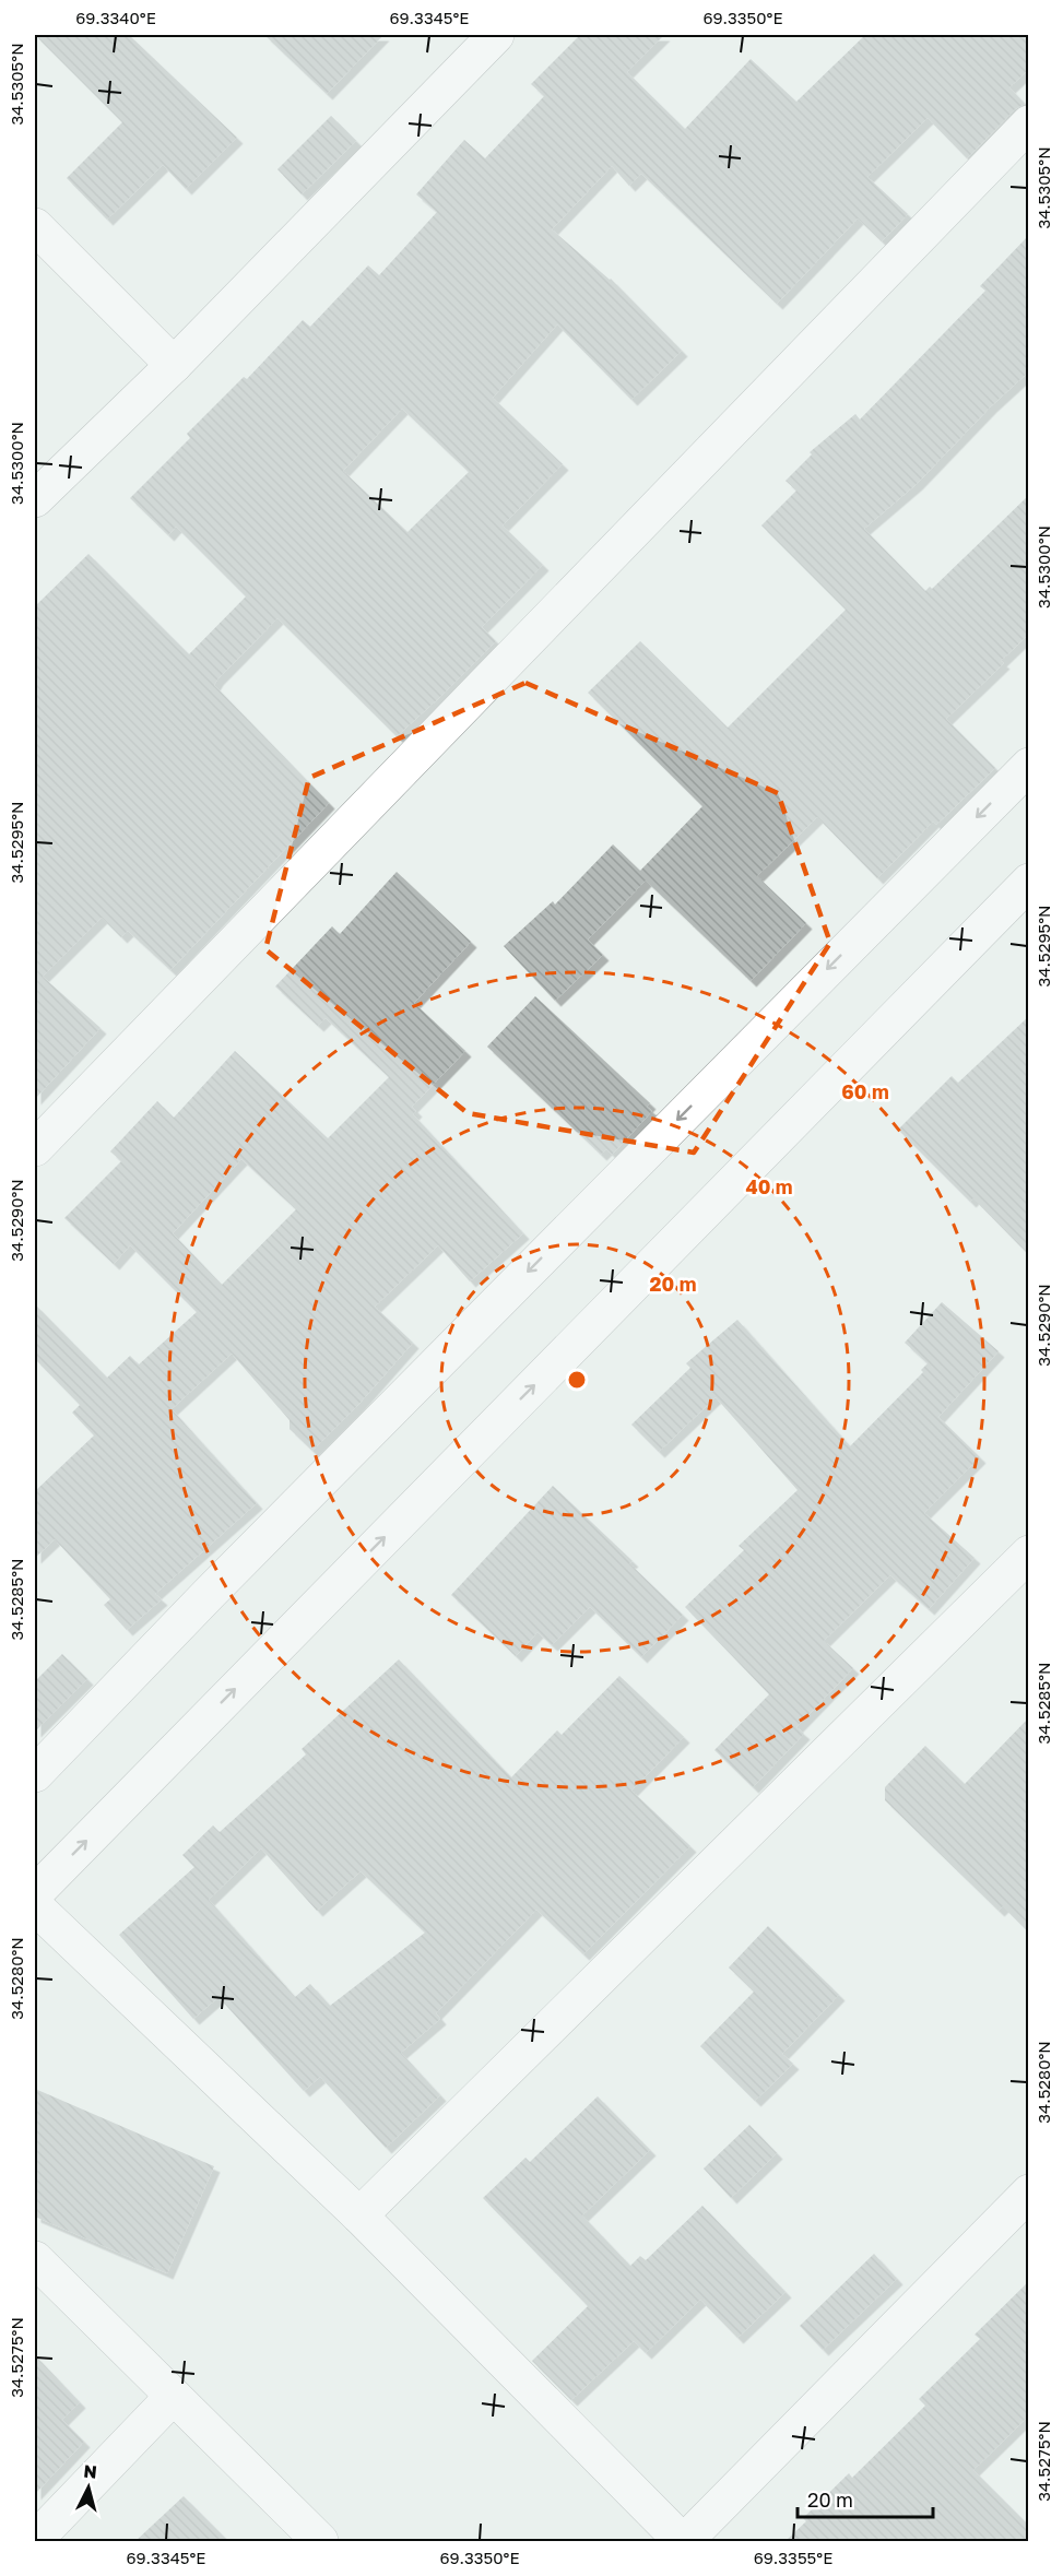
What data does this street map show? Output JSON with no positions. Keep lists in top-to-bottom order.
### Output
{
  "scale_bar": "20 m",
  "north": "top",
  "coordinates": [
    "69.3340°E",
    "69.3345°E",
    "69.3350°E",
    "34.5305°N",
    "34.5300°N",
    "34.5295°N",
    "34.5290°N",
    "34.5285°N",
    "34.5280°N",
    "34.5275°N",
    "69.3355°E"
  ],
  "rings": ["60 m", "40 m", "20 m"]
}
